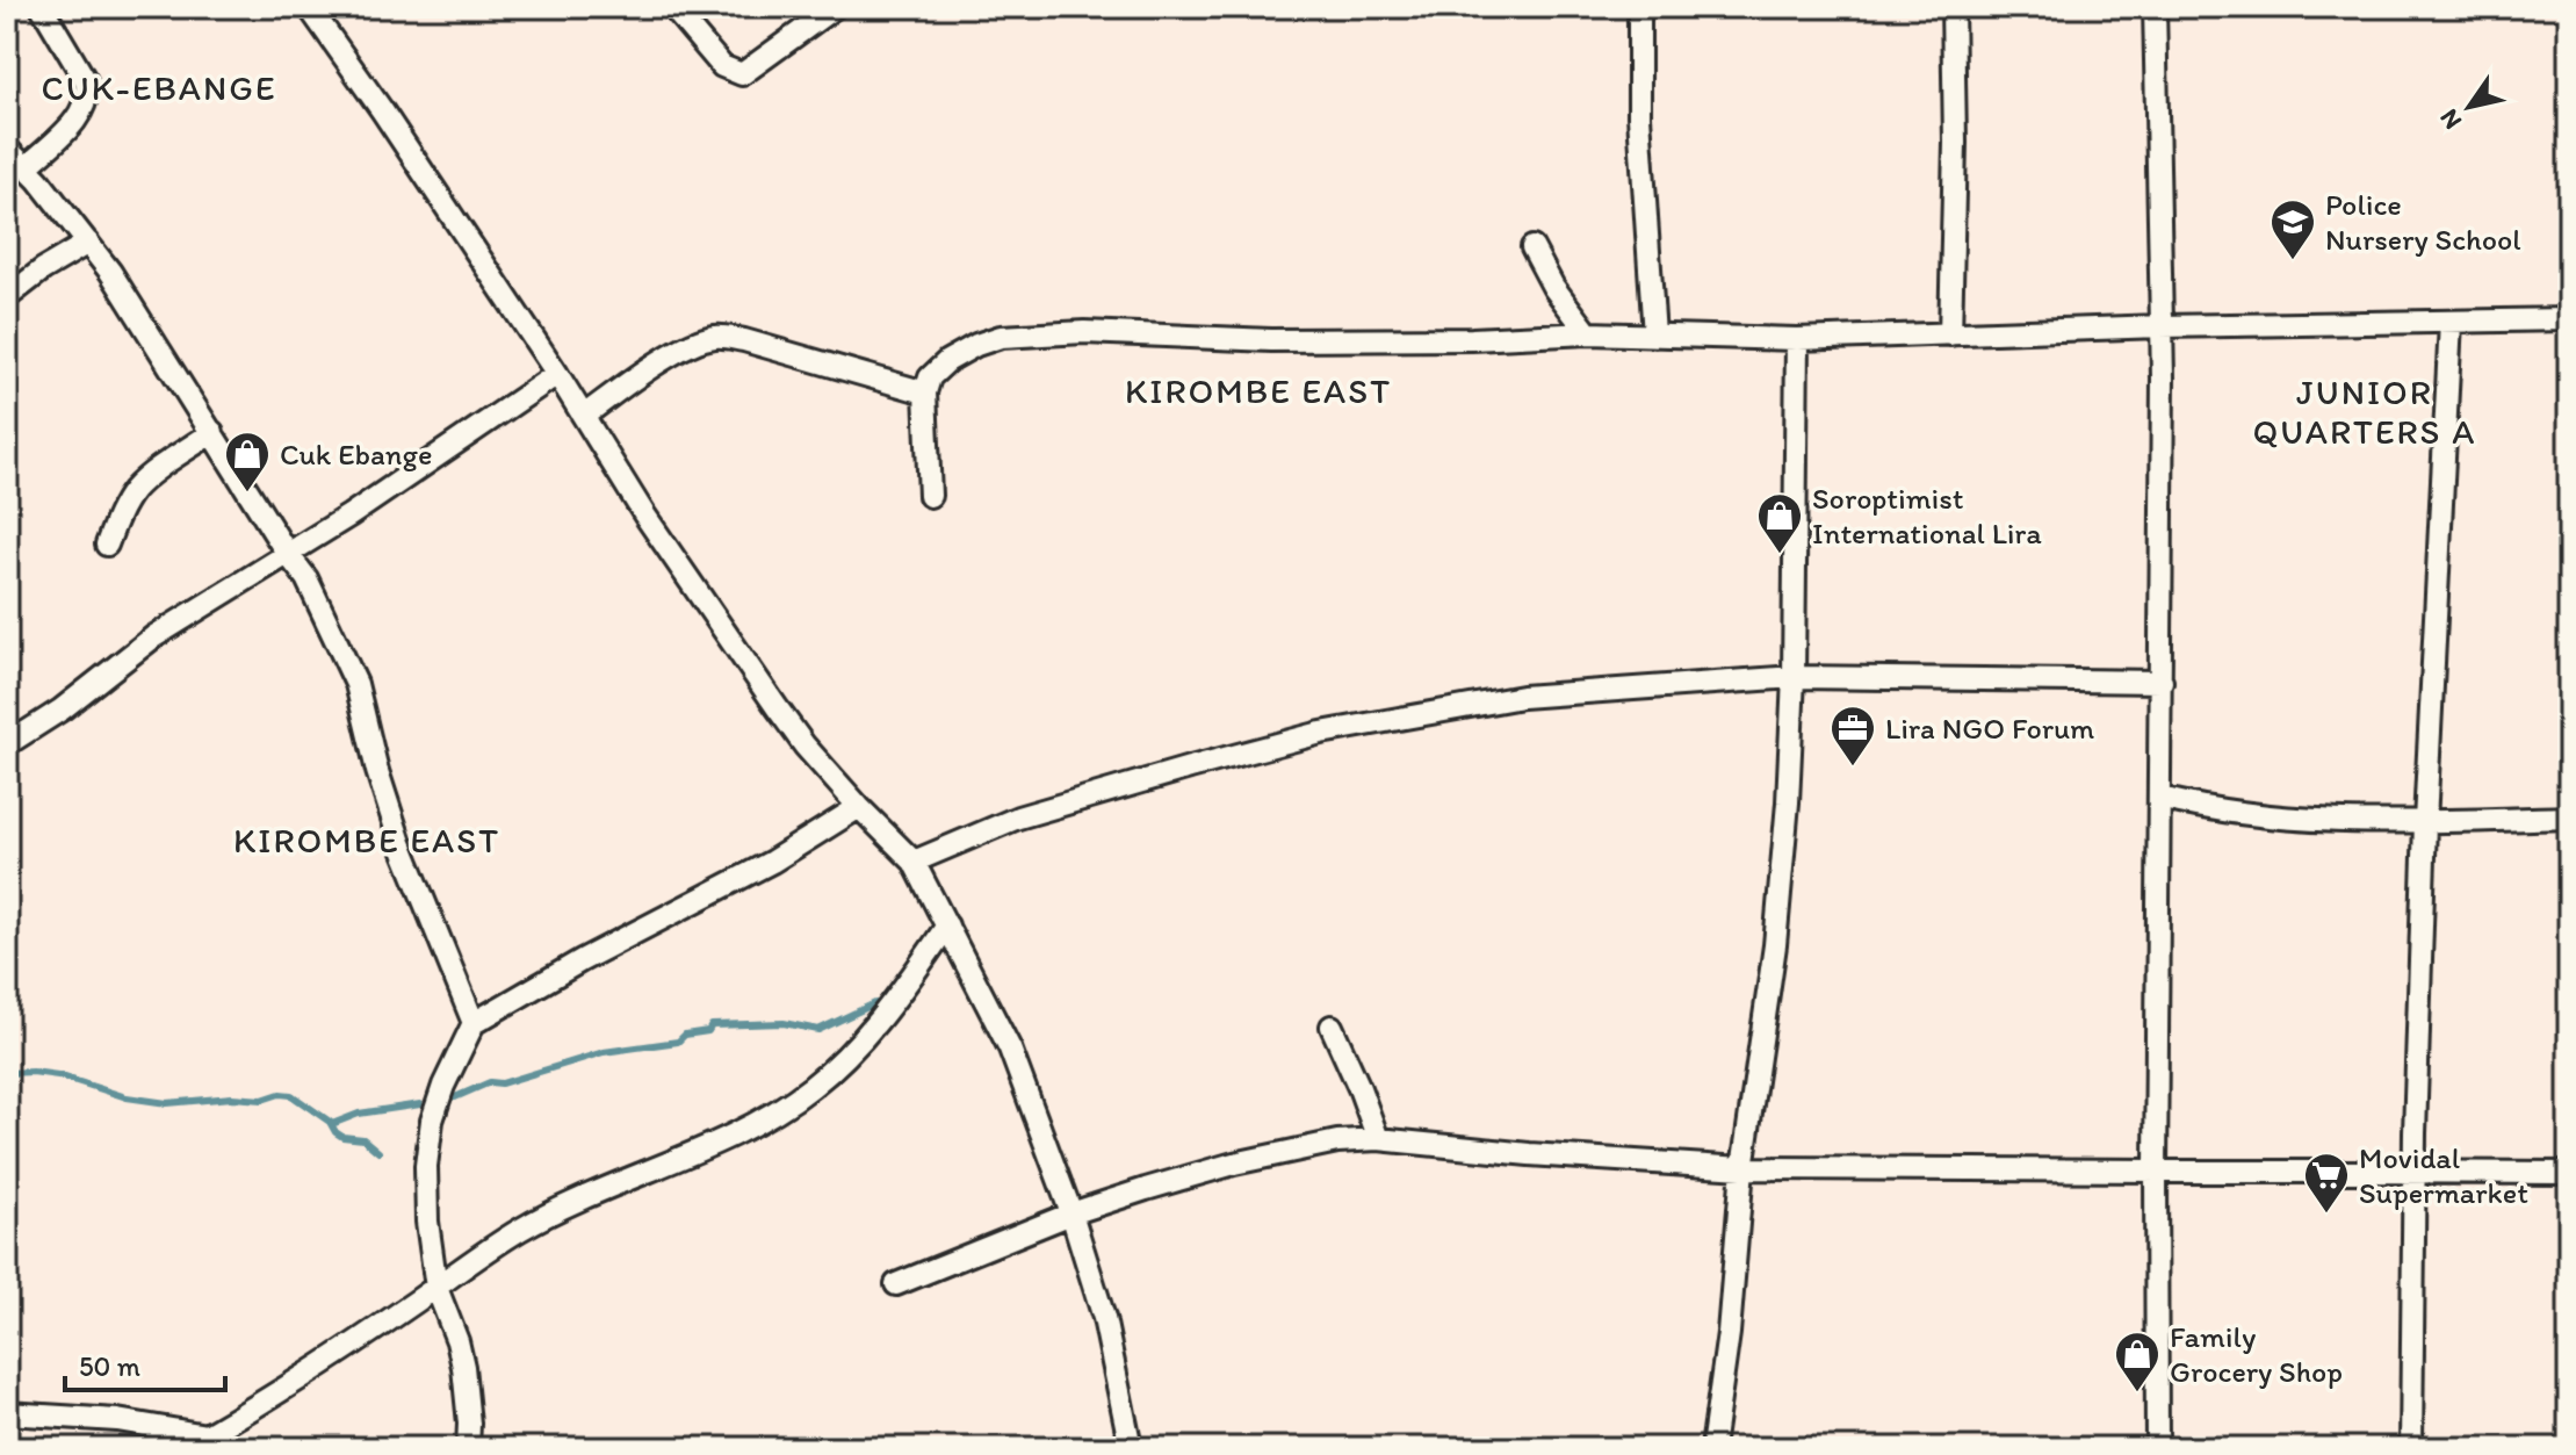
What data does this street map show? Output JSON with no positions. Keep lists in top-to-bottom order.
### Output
{
  "districts": [
    "CUK-EBANGE",
    "KIROMBE EAST",
    "JUNIOR QUARTERS A",
    "KIROMBE EAST"
  ],
  "places": {
    "school or university": ["Police Nursery School"],
    "shop": ["Cuk Ebange", "Soroptimist International Lira", "Family Grocery Shop"],
    "office": ["Lira NGO Forum"],
    "supermarket": ["Movidal Supermarket"]
  },
  "scale_bar": "50 m",
  "north": "bottom left"
}
